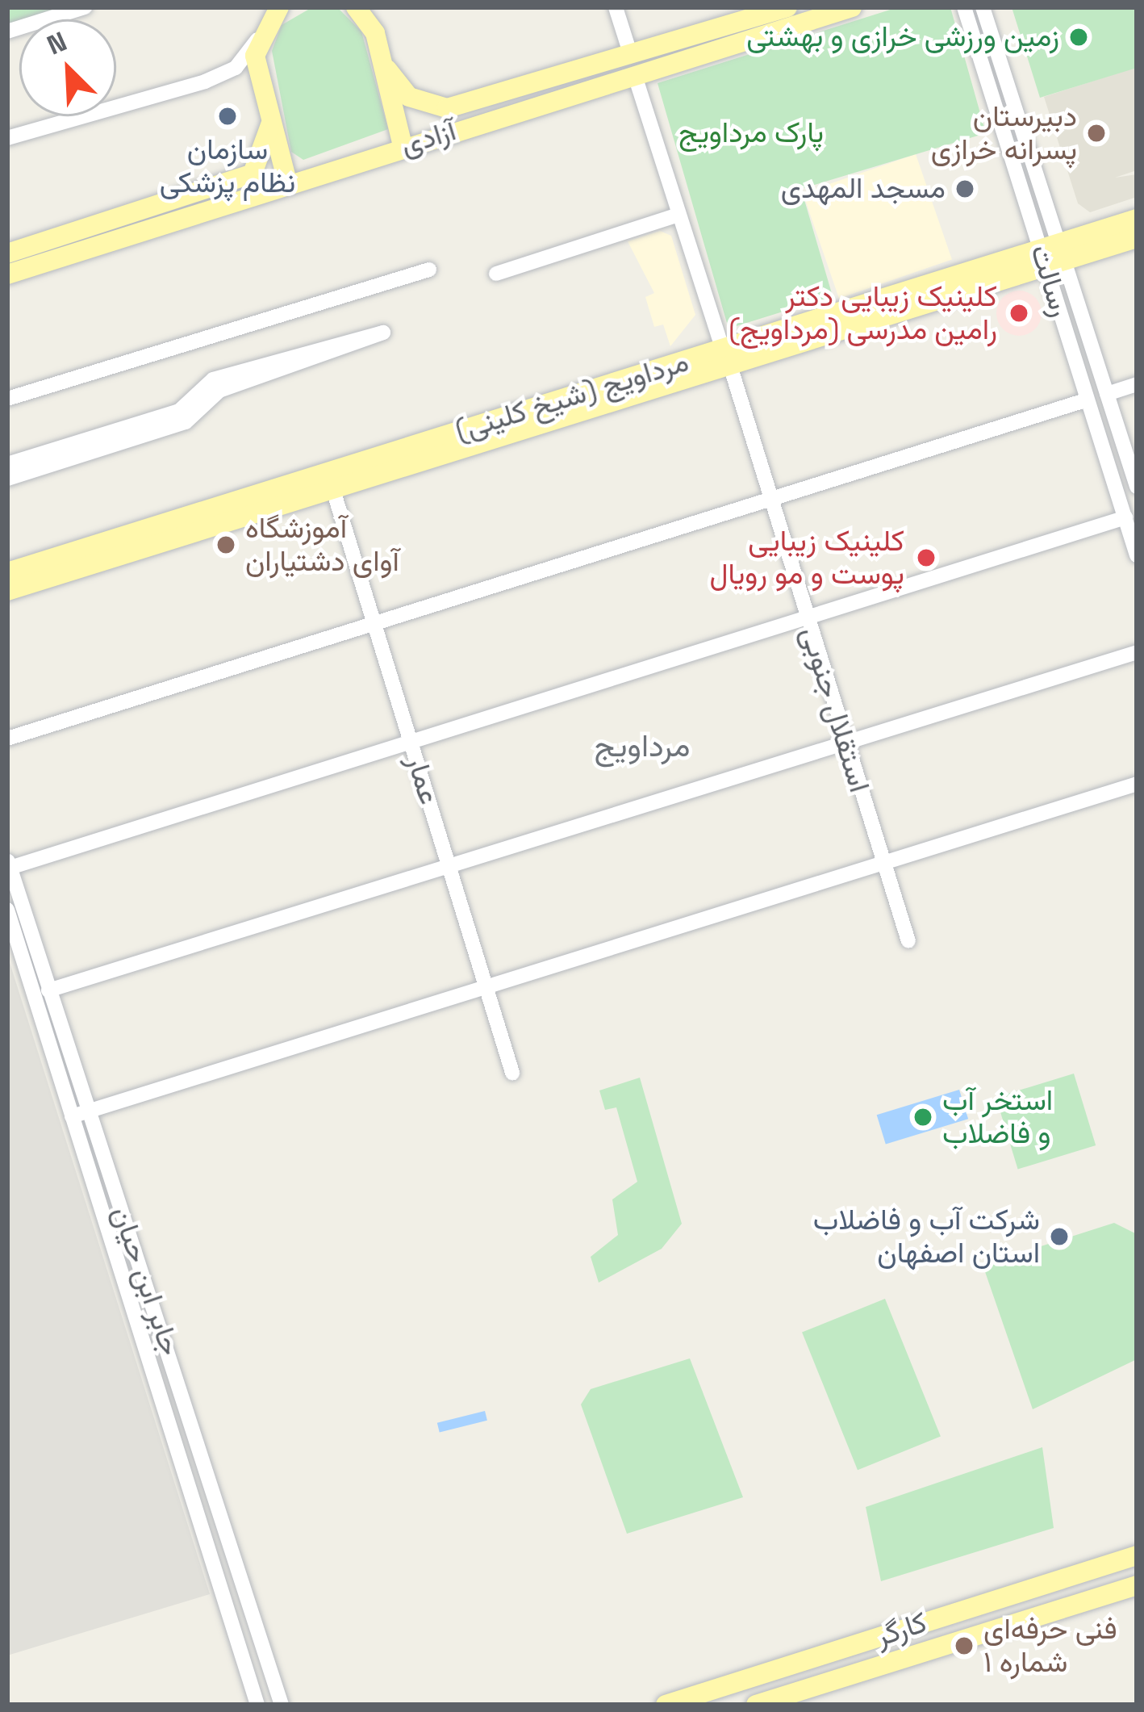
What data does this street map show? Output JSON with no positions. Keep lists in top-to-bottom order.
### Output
{
  "streets": {
    "main road": ["آزادی", "مرداویج (شیخ کلینی)", "کارگر"],
    "street": [
      "رسالت",
      "استقلال جنوبی",
      "عمار",
      "جابر ابن حیان"
    ]
  },
  "crossings": [
    ["آزادی", "استقلال جنوبی"],
    ["رسالت", "مرداویج (شیخ کلینی)"],
    ["مرداویج (شیخ کلینی)", "استقلال جنوبی"],
    ["مرداویج (شیخ کلینی)", "عمار"]
  ],
  "districts": ["مرداویج"],
  "parks": ["پارک مرداویج"],
  "places": [
    "زمین ورزشی خرازی و بهشتی",
    "سازمان نظام پزشکی",
    "دبیرستان پسرانه خرازی",
    "مسجد المهدی",
    "کلینیک زیبایی دکتر رامین مدرسی (مرداویج)",
    "آموزشگاه آوای دشتیاران",
    "کلینیک زیبایی پوست و مو رویال",
    "استخر آب و فاضلاب",
    "شرکت آب و فاضلاب استان اصفهان",
    "فنی حرفه‌ای شماره ۱"
  ],
  "north": "top left"
}
